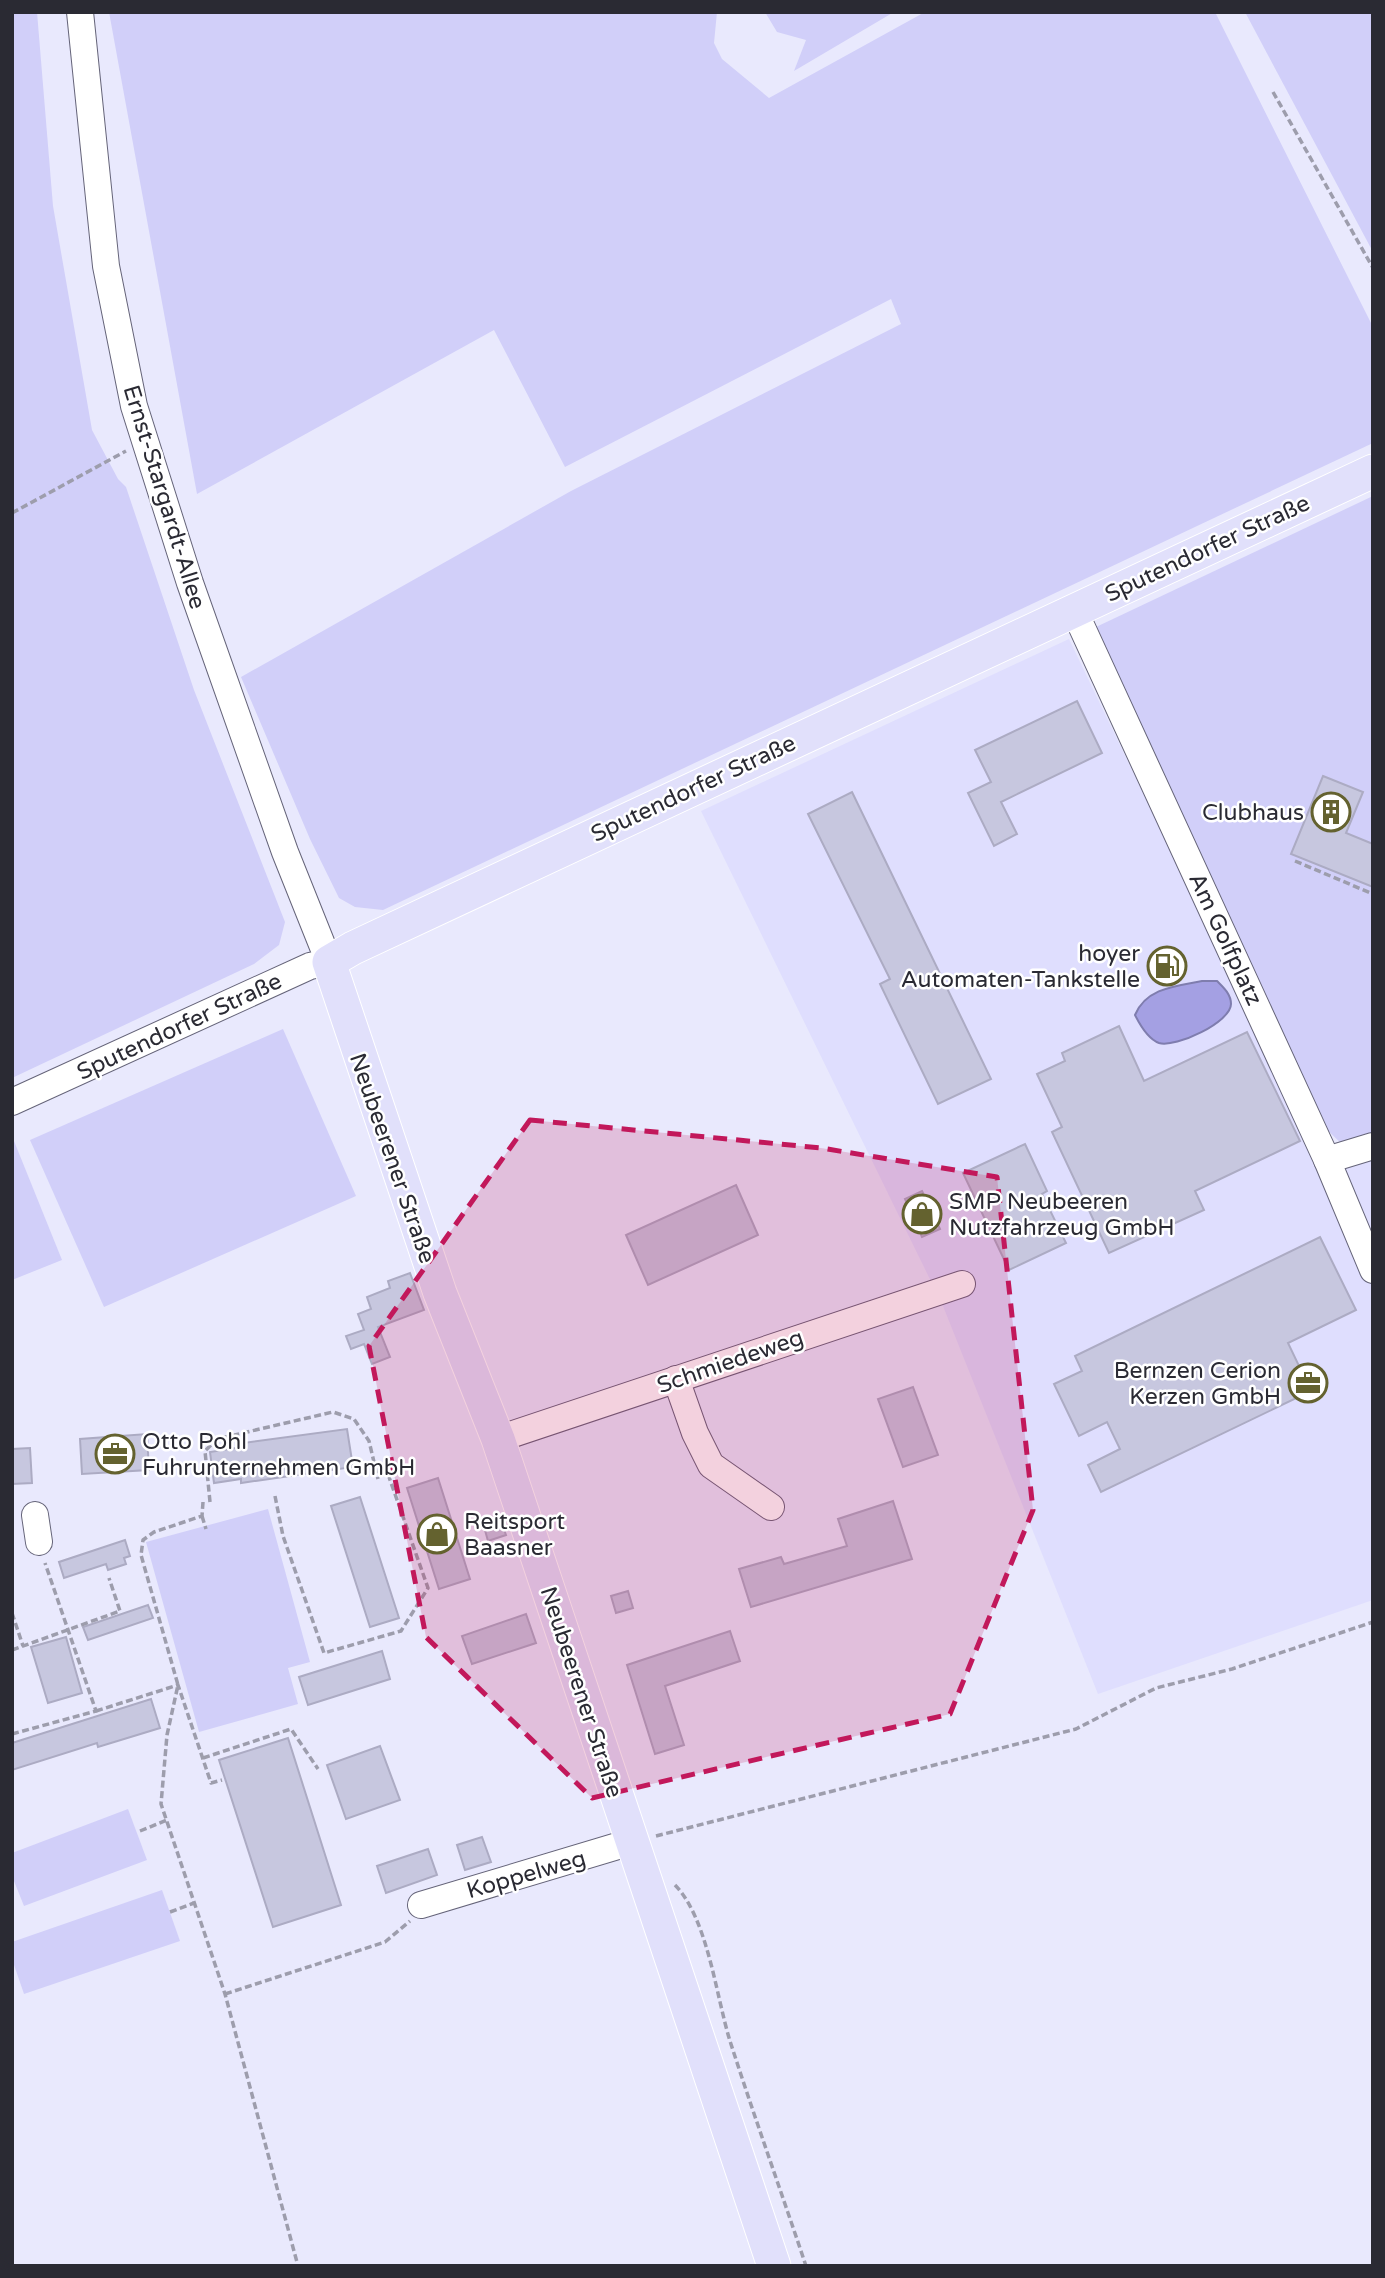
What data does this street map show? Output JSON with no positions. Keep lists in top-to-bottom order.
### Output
{
  "streets": {
    "main road": ["Sputendorfer Straße", "Neubeerener Straße"],
    "street": [
      "Ernst-Stargardt-Allee",
      "Am Golfplatz",
      "Schmiedeweg",
      "Koppelweg"
    ]
  },
  "crossings": [
    ["Ernst-Stargardt-Allee", "Sputendorfer Straße"],
    ["Ernst-Stargardt-Allee", "Neubeerener Straße"],
    ["Sputendorfer Straße", "Am Golfplatz"],
    ["Sputendorfer Straße", "Neubeerener Straße"],
    ["Neubeerener Straße", "Schmiedeweg"],
    ["Neubeerener Straße", "Koppelweg"]
  ],
  "places": {
    "building": ["Clubhaus"],
    "fuel station": ["hoyer Automaten-Tankstelle"],
    "shop": ["SMP Neubeeren Nutzfahrzeug GmbH", "Reitsport Baasner"],
    "office": ["Bernzen Cerion Kerzen GmbH", "Otto Pohl Fuhrunternehmen GmbH"]
  }
}
